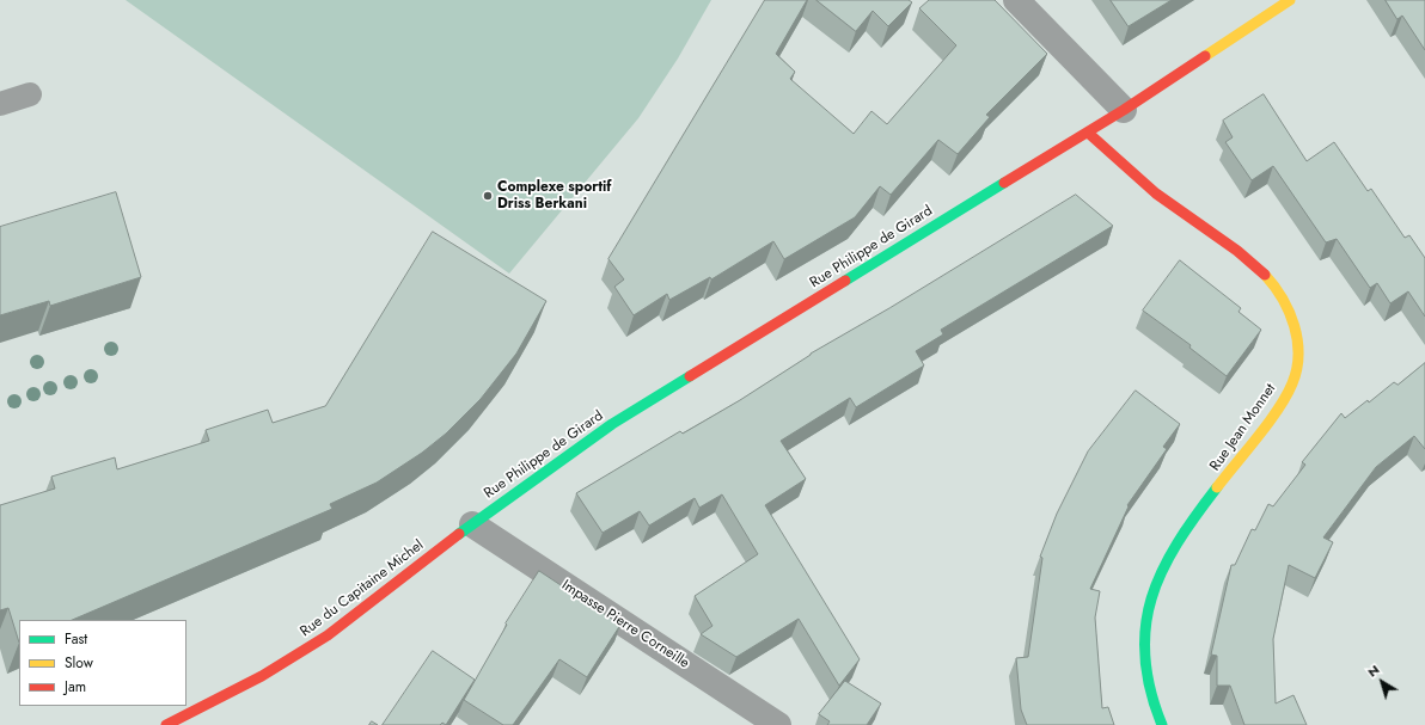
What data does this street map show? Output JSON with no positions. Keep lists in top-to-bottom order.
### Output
{
  "streets": {
    "main road": ["Rue Philippe de Girard", "Rue Jean Monnet", "Rue du Capitaine Michel"],
    "street": ["Impasse Pierre Corneille"]
  },
  "crossings": [
    ["Rue Philippe de Girard", "Rue Jean Monnet"],
    ["Rue Philippe de Girard", "Rue du Capitaine Michel"],
    ["Rue Philippe de Girard", "Impasse Pierre Corneille"],
    ["Rue du Capitaine Michel", "Impasse Pierre Corneille"]
  ],
  "places": ["Complexe sportif Driss Berkani"],
  "legend": ["Fast", "Slow", "Jam"],
  "north": "top left"
}
